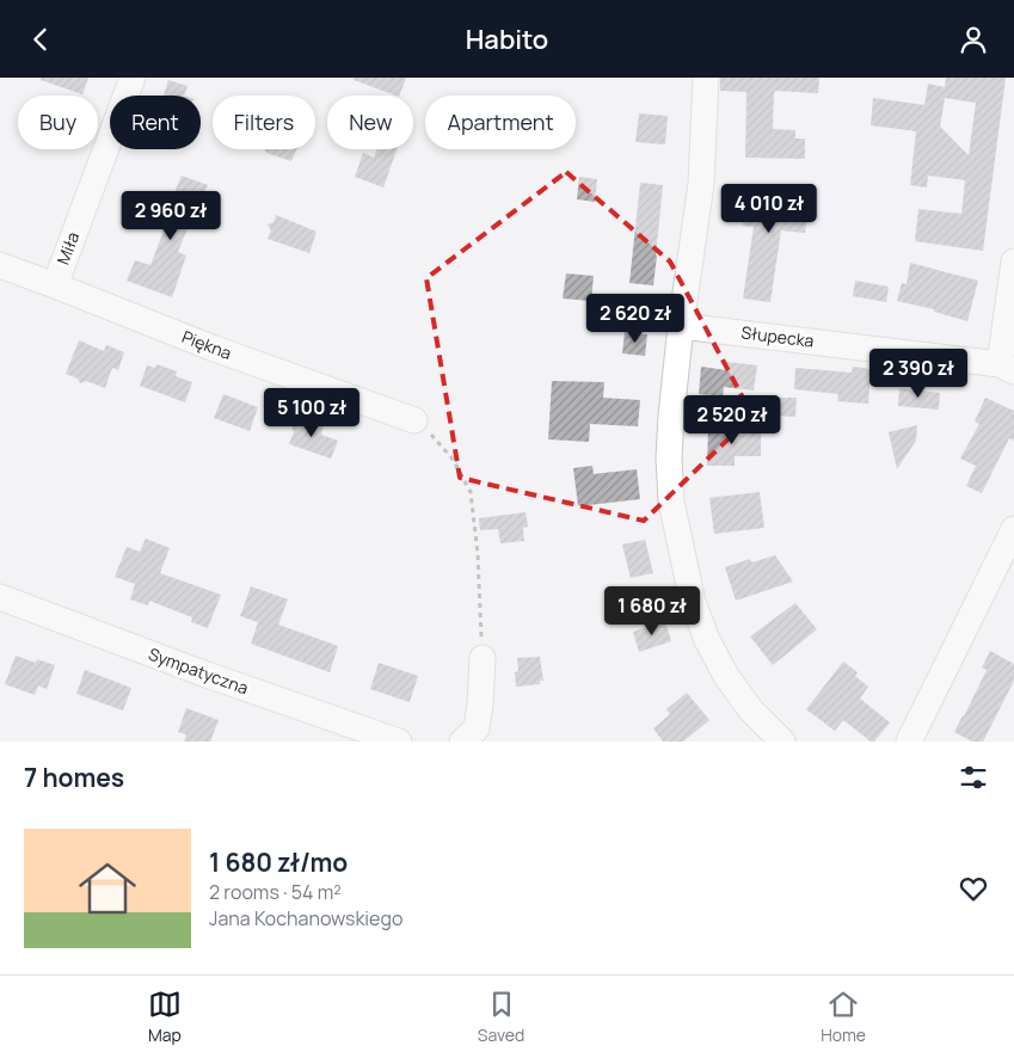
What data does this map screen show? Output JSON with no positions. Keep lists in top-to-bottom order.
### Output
{
  "streets": {
    "street": [
      "Miła",
      "Słupecka",
      "Piękna",
      "Sympatyczna"
    ]
  },
  "crossings": [
    ["Miła", "Piękna"]
  ],
  "page": {
    "header": "Habito",
    "chip": [
      "Buy",
      "Rent",
      "Filters",
      "New",
      "Apartment"
    ],
    "price": [
      "4 010 zł",
      "2 960 zł",
      "2 620 zł",
      "2 390 zł",
      "5 100 zł",
      "2 520 zł",
      "1 680 zł"
    ],
    "heading": "7 homes",
    "list": [
      {
        "name": "1 680 zł/mo",
        "note": "2 rooms · 54 m² · Jana Kochanowskiego"
      }
    ],
    "tabs": ["Map", "Saved", "Home"]
  }
}
